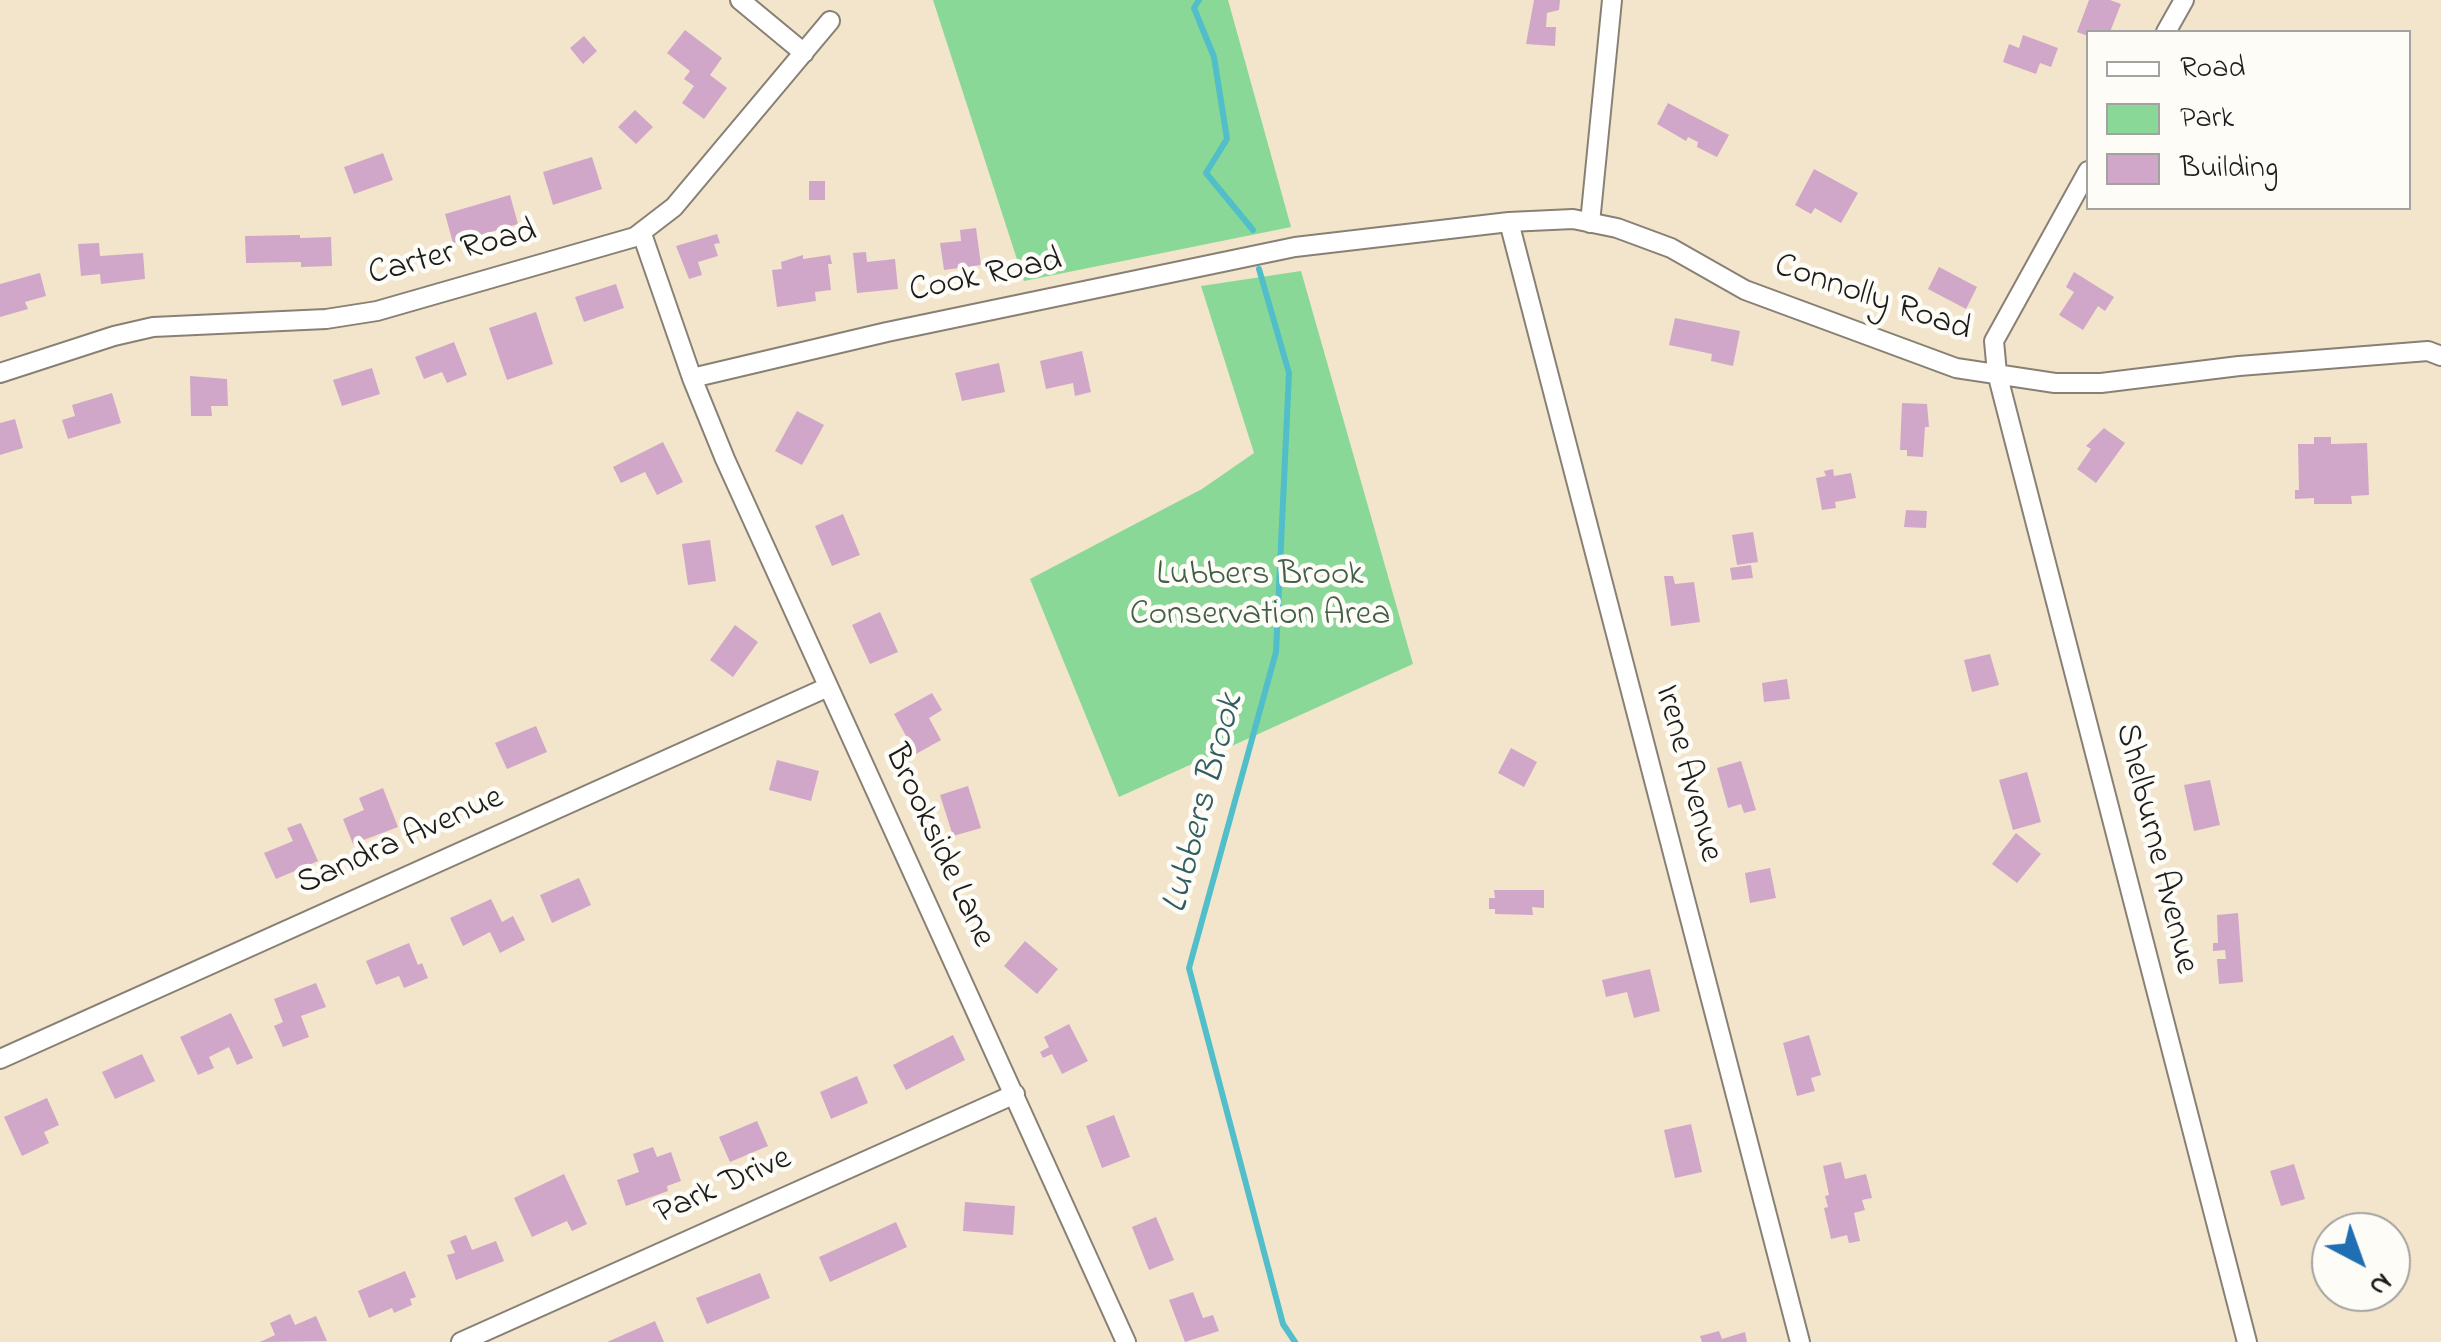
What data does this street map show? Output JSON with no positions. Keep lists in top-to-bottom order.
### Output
{
  "streets": {
    "street": [
      "Carter Road",
      "Cook Road",
      "Connolly Road",
      "Irene Avenue",
      "Sandra Avenue",
      "Brookside Lane",
      "Shelburne Avenue",
      "Park Drive"
    ]
  },
  "crossings": [
    ["Carter Road", "Brookside Lane"],
    ["Cook Road", "Connolly Road"],
    ["Cook Road", "Brookside Lane"],
    ["Connolly Road", "Irene Avenue"],
    ["Connolly Road", "Shelburne Avenue"],
    ["Sandra Avenue", "Brookside Lane"],
    ["Brookside Lane", "Park Drive"]
  ],
  "water": ["Lubbers Brook"],
  "parks": ["Lubbers Brook Conservation Area"],
  "legend": ["Road", "Park", "Building"],
  "north": "bottom right"
}
